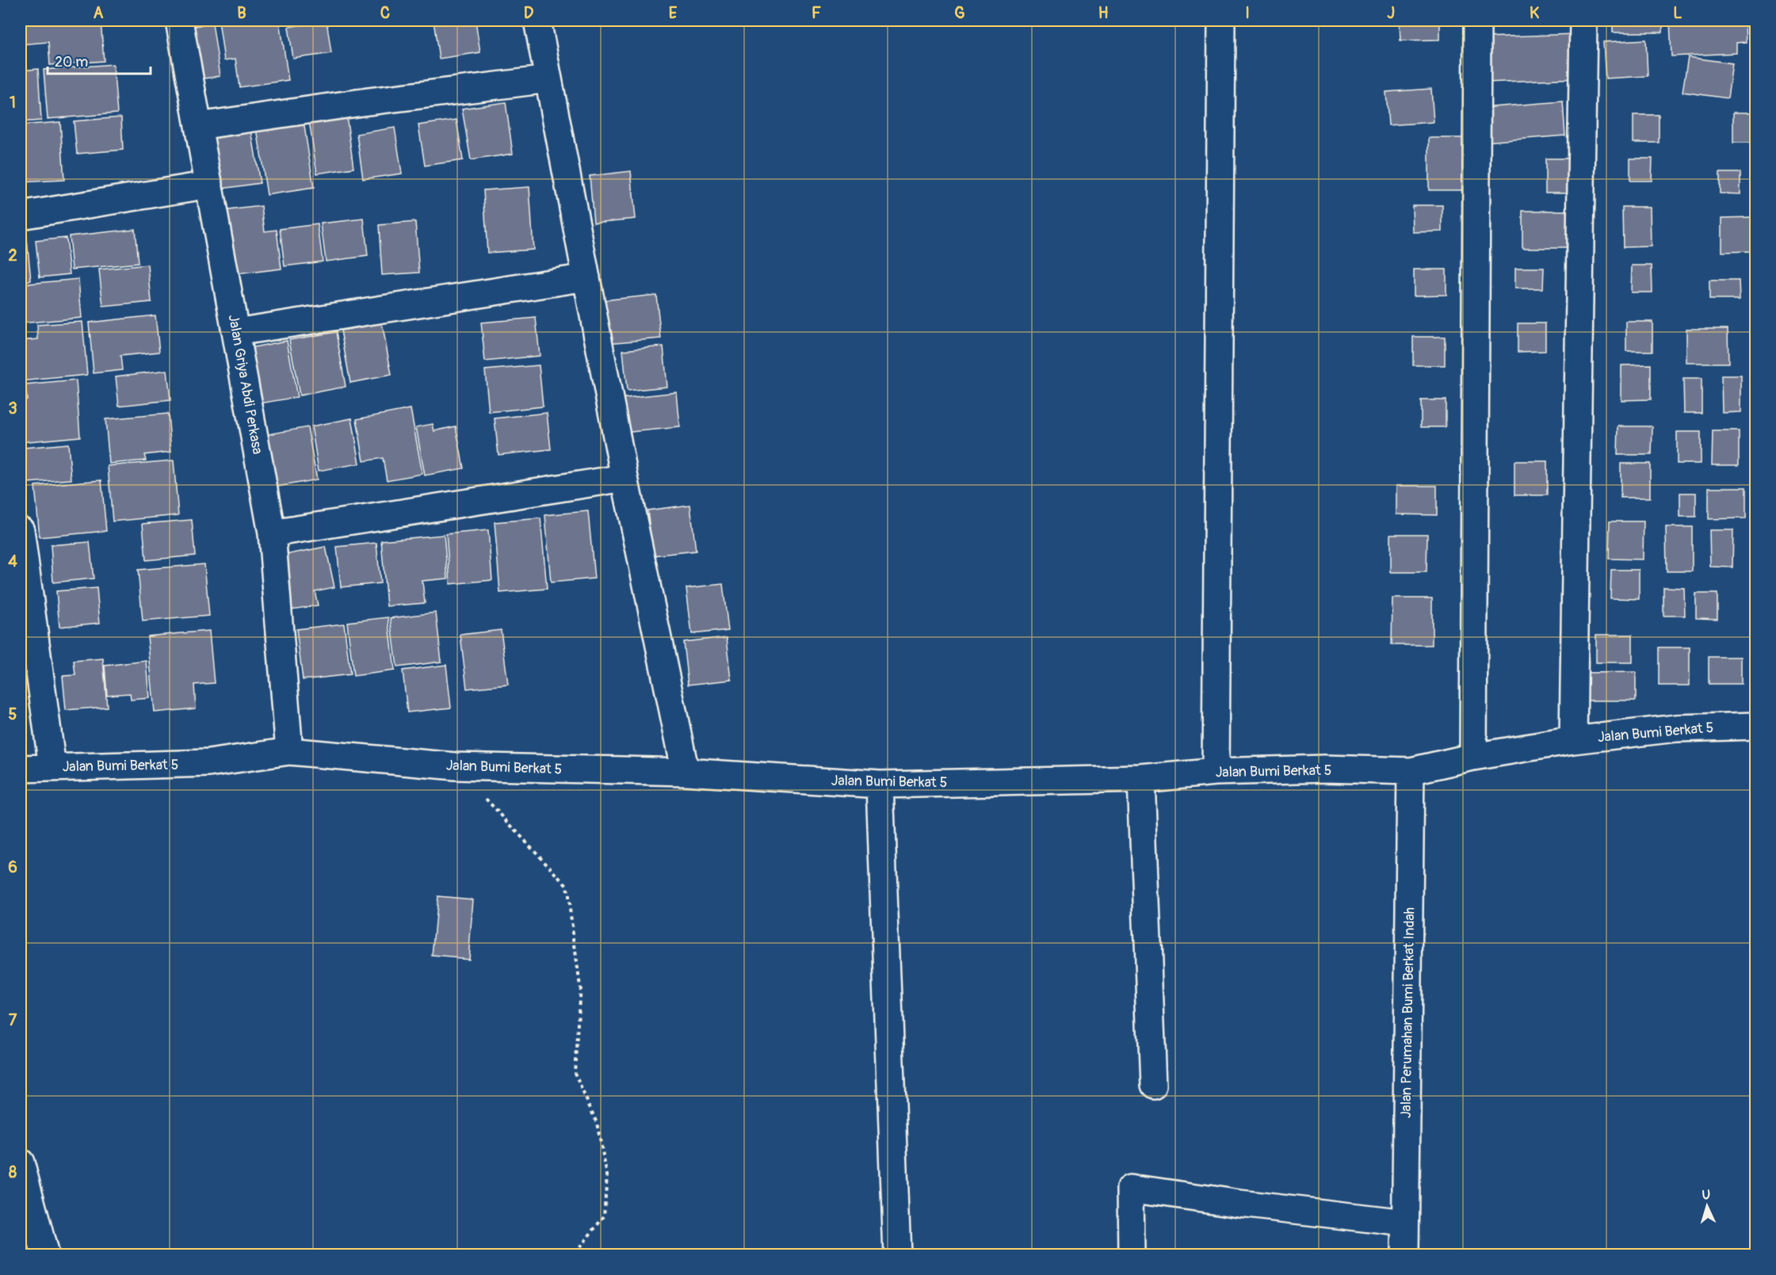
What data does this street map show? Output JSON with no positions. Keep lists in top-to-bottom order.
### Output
{
  "streets": {
    "street": ["Jalan Griya Abdi Perkasa", "Jalan Bumi Berkat 5", "Jalan Perumahan Bumi Berkat Indah"]
  },
  "crossings": [
    ["Jalan Griya Abdi Perkasa", "Jalan Bumi Berkat 5"],
    ["Jalan Bumi Berkat 5", "Jalan Perumahan Bumi Berkat Indah"]
  ],
  "scale_bar": "20 m",
  "north": "top",
  "grid": {
    "columns": [
      "A",
      "B",
      "C",
      "D",
      "E",
      "F",
      "G",
      "H",
      "I",
      "J",
      "K",
      "L"
    ],
    "rows": [
      "1",
      "2",
      "3",
      "4",
      "5",
      "6",
      "7",
      "8"
    ]
  }
}
